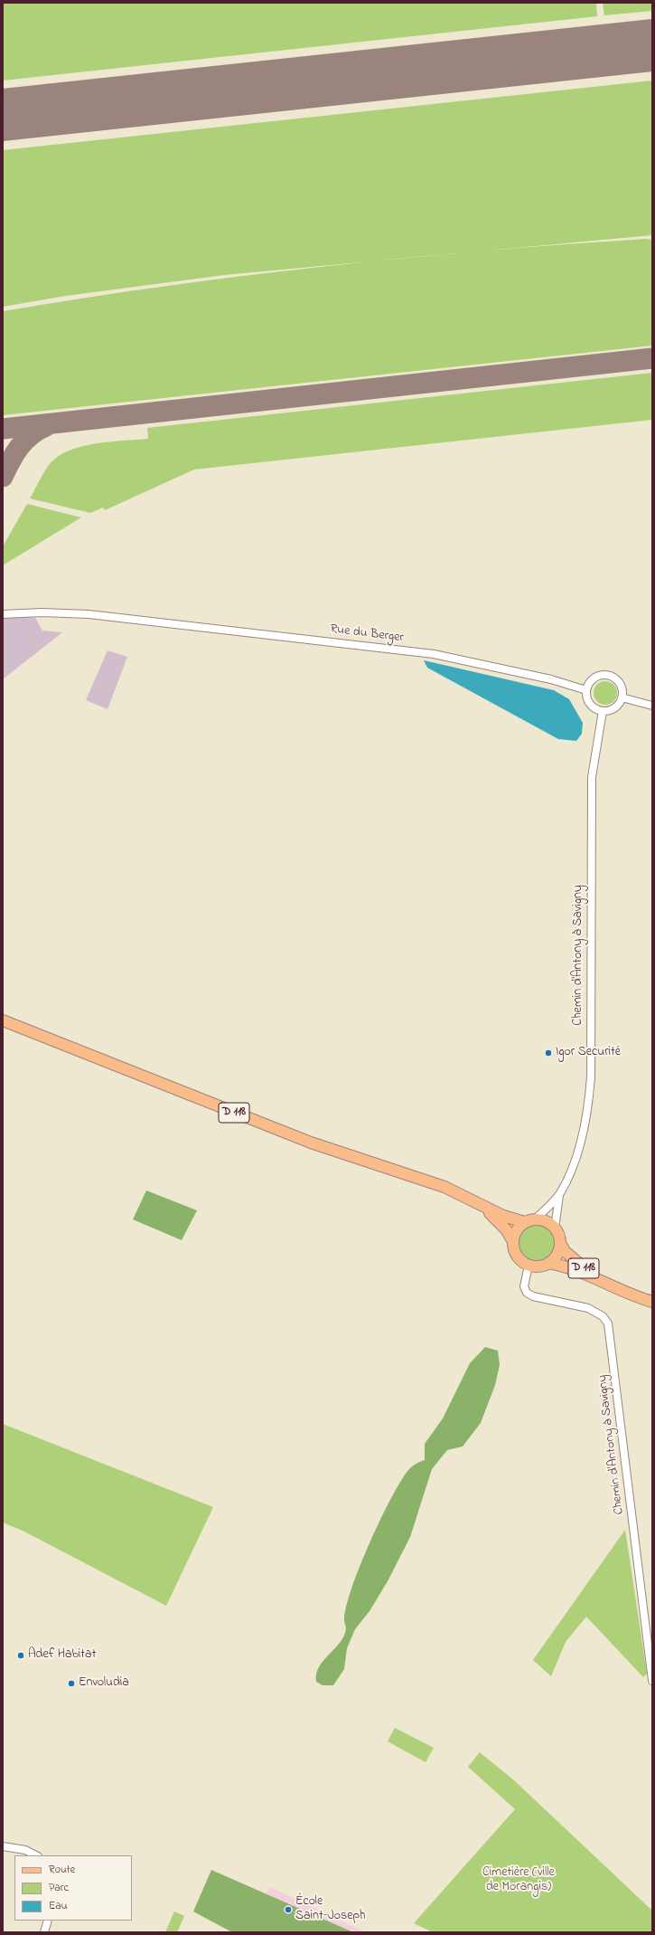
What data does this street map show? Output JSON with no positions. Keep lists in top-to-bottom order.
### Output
{
  "streets": {
    "main road": ["D 118"],
    "street": ["Rue du Berger", "Chemin d'Antony à Savigny"]
  },
  "crossings": [
    ["Rue du Berger", "Chemin d'Antony à Savigny"],
    ["Chemin d'Antony à Savigny", "D 118"]
  ],
  "parks": ["Cimetière (ville de Morangis)"],
  "places": [
    "Igor Securité",
    "Adef Habitat",
    "Envoludia",
    "École Saint-Joseph"
  ],
  "legend": ["Route", "Parc", "Eau"]
}
